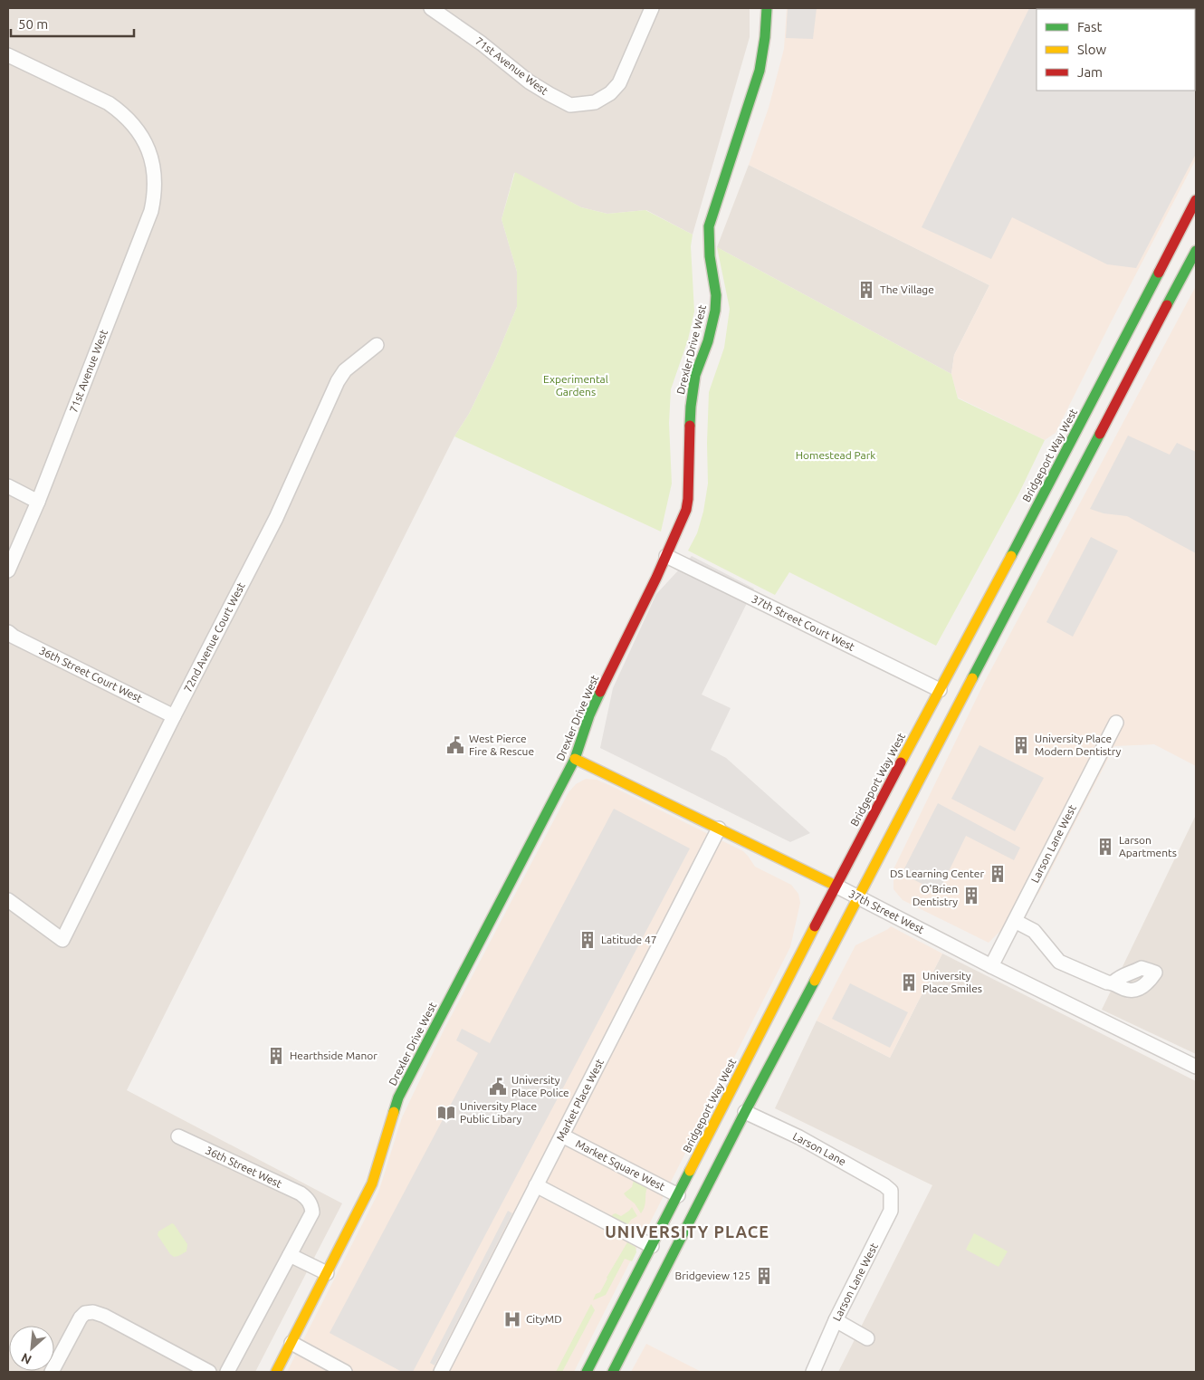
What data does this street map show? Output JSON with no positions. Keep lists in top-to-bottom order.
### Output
{
  "streets": {
    "main road": ["Drexler Drive West", "Bridgeport Way West", "37th Street West"],
    "street": [
      "71st Avenue West",
      "37th Street Court West",
      "72nd Avenue Court West",
      "36th Street Court West",
      "Larson Lane West",
      "Market Place West",
      "Larson Lane",
      "Market Square West",
      "36th Street West"
    ]
  },
  "crossings": [
    ["Drexler Drive West", "37th Street Court West"],
    ["Drexler Drive West", "37th Street West"],
    ["Bridgeport Way West", "37th Street Court West"],
    ["Bridgeport Way West", "37th Street West"],
    ["Bridgeport Way West", "Market Square West"],
    ["72nd Avenue Court West", "36th Street Court West"],
    ["Larson Lane West", "37th Street West"],
    ["Larson Lane West", "Larson Lane"],
    ["37th Street West", "Market Place West"],
    ["Market Place West", "Market Square West"]
  ],
  "districts": ["UNIVERSITY PLACE"],
  "parks": ["Experimental Gardens", "Homestead Park"],
  "places": {
    "building": [
      "The Village",
      "University Place Modern Dentistry",
      "Larson Apartments",
      "DS Learning Center",
      "O'Brien Dentistry",
      "Latitude 47",
      "University Place Smiles",
      "Hearthside Manor",
      "Bridgeview 125"
    ],
    "public building": ["West Pierce Fire & Rescue", "University Place Police"],
    "library": ["University Place Public Libary"],
    "hospital": ["CityMD"]
  },
  "legend": ["Fast", "Slow", "Jam"],
  "scale_bar": "50 m",
  "north": "bottom left"
}
